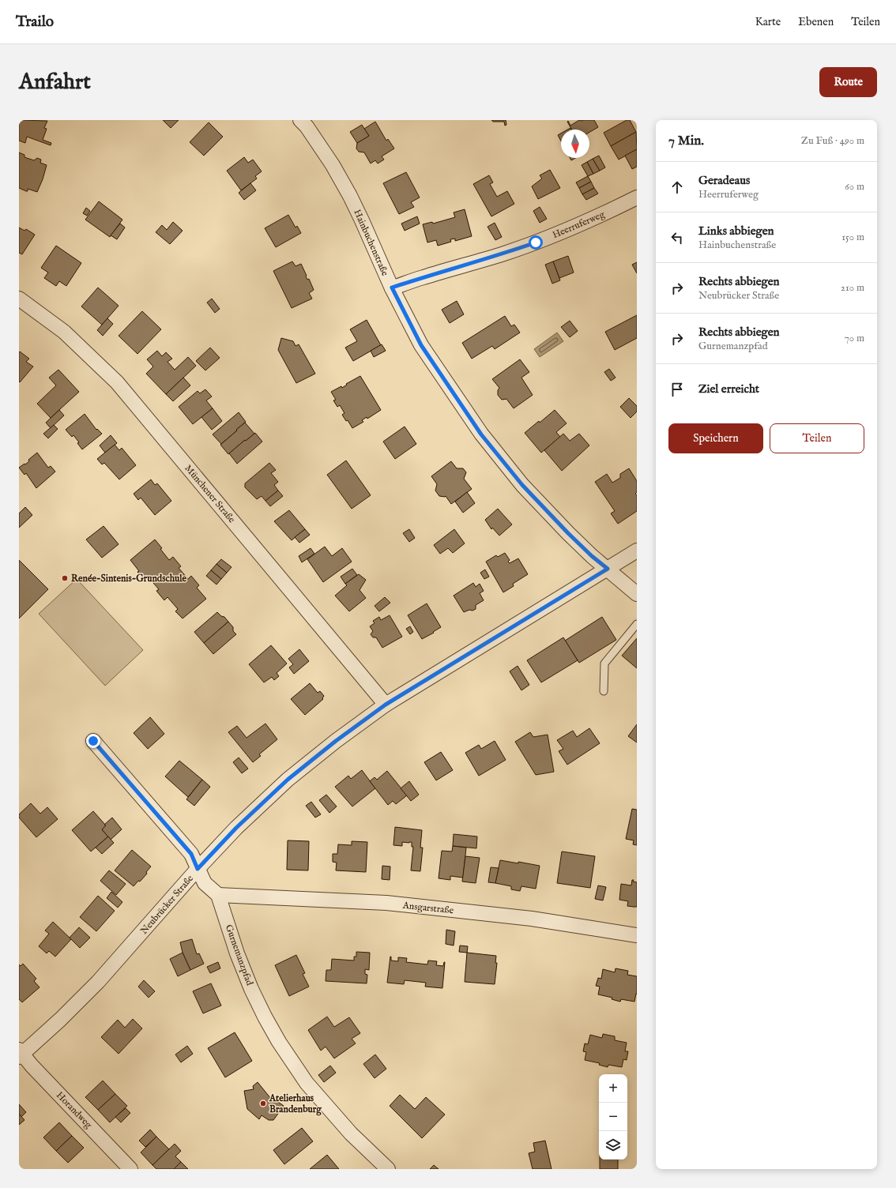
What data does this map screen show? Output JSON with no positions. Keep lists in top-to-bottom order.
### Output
{
  "streets": {
    "street": [
      "Heerruferweg",
      "Hainbuchenstraße",
      "Münchener Straße",
      "Neubrücker Straße",
      "Ansgarstraße",
      "Gurnemanzpfad",
      "Horandweg"
    ]
  },
  "crossings": [
    ["Heerruferweg", "Hainbuchenstraße"],
    ["Hainbuchenstraße", "Neubrücker Straße"],
    ["Münchener Straße", "Neubrücker Straße"],
    ["Neubrücker Straße", "Horandweg"],
    ["Ansgarstraße", "Gurnemanzpfad"]
  ],
  "places": ["Renée-Sintenis-Grundschule", "Atelierhaus Brandenburg"],
  "north": "bottom",
  "page": {
    "header": "Trailo",
    "nav": ["Karte", "Ebenen", "Teilen"],
    "buttons": [
      "Route",
      ["Speichern", "Teilen"]
    ],
    "title": "Anfahrt",
    "heading": ["7 Min.", "Zu Fuß · 490 m"],
    "list": [
      ["Geradeaus", "Heerruferweg", "60 m"],
      ["Links abbiegen", "Hainbuchenstraße", "150 m"],
      ["Rechts abbiegen", "Neubrücker Straße", "210 m"],
      ["Rechts abbiegen", "Gurnemanzpfad", "70 m"],
      "Ziel erreicht"
    ],
    "map_buttons": ["+", "−"]
  }
}
